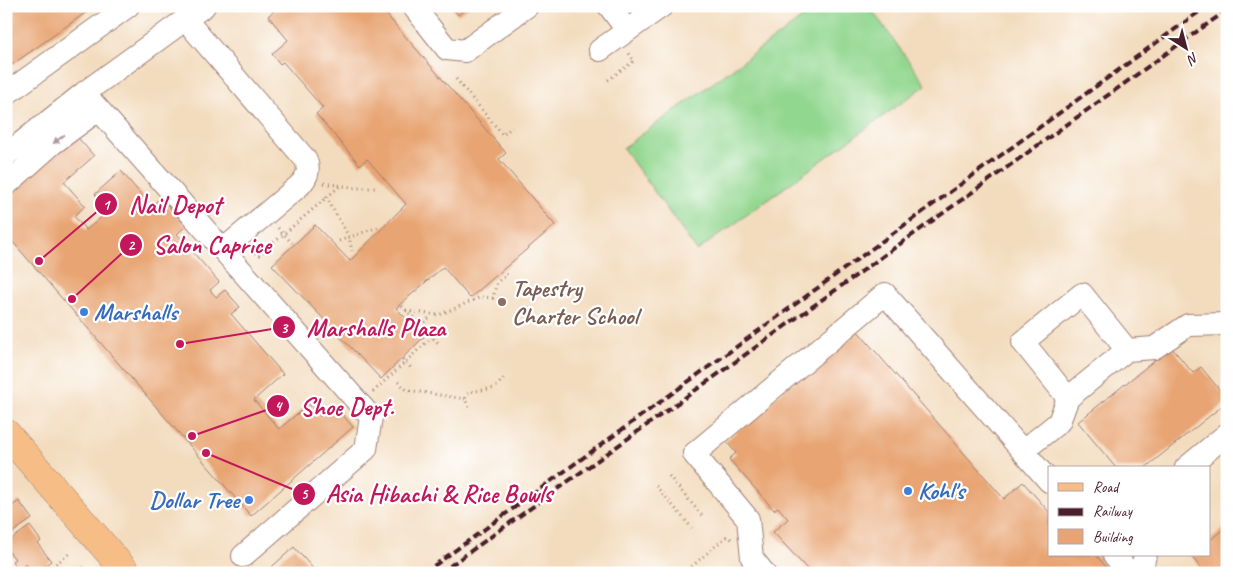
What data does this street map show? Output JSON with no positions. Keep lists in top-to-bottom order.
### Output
{
  "places": [
    "Nail Depot",
    "Salon Caprice",
    "Tapestry Charter School",
    "Marshalls",
    "Marshalls Plaza",
    "Shoe Dept.",
    "Asia Hibachi & Rice Bowls",
    "Kohl's",
    "Dollar Tree"
  ],
  "legend": ["Road", "Railway", "Building"],
  "north": "bottom right"
}
